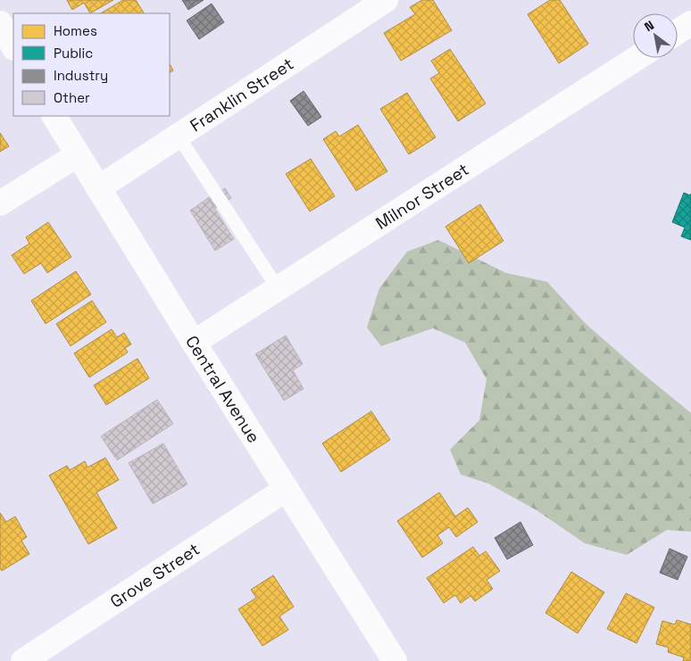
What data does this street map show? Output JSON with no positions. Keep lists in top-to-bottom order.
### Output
{
  "streets": {
    "street": [
      "Franklin Street",
      "Milnor Street",
      "Central Avenue",
      "Grove Street"
    ]
  },
  "crossings": [
    ["Franklin Street", "Central Avenue"],
    ["Milnor Street", "Central Avenue"],
    ["Central Avenue", "Grove Street"]
  ],
  "legend": [
    "Homes",
    "Public",
    "Industry",
    "Other"
  ],
  "north": "top left"
}
